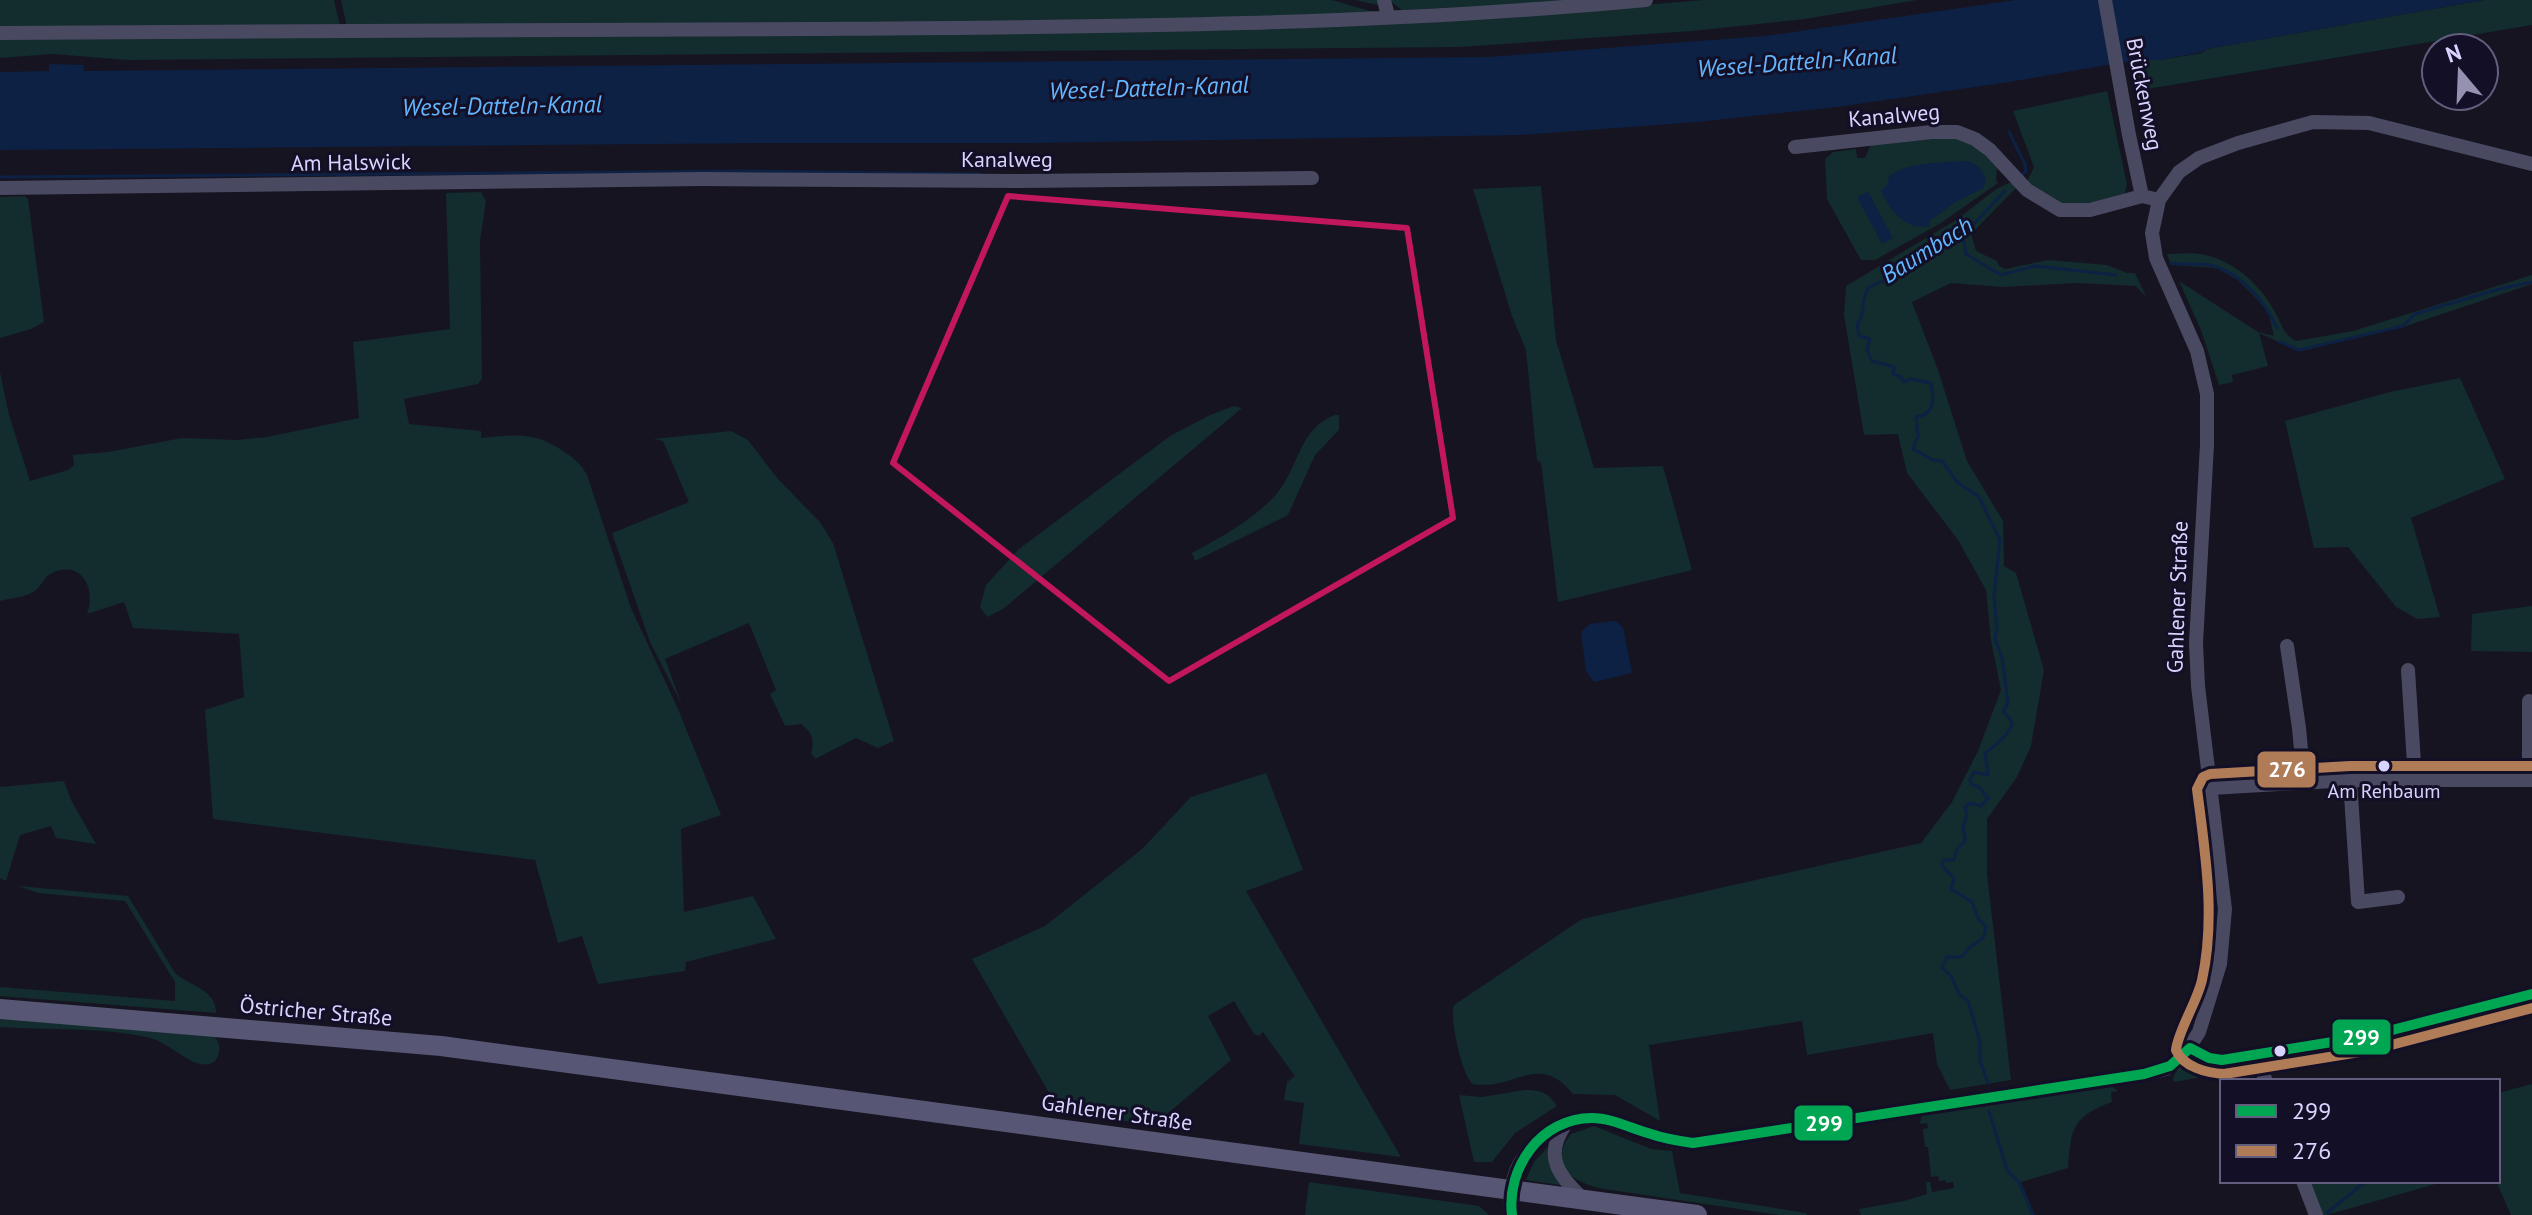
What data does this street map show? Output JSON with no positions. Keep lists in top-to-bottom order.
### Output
{
  "streets": {
    "main road": ["Gahlener Straße", "Östricher Straße"],
    "street": ["Brückenweg", "Kanalweg", "Am Halswick"]
  },
  "crossings": [
    ["Brückenweg", "Kanalweg"],
    ["Kanalweg", "Am Halswick"],
    ["Kanalweg", "Gahlener Straße"],
    ["Gahlener Straße", "Östricher Straße"]
  ],
  "water": ["Wesel-Datteln-Kanal", "Baumbach"],
  "places": ["Am Rehbaum"],
  "lines": ["transit line 276", "transit line 299"],
  "legend": ["299", "276"],
  "north": "top"
}
